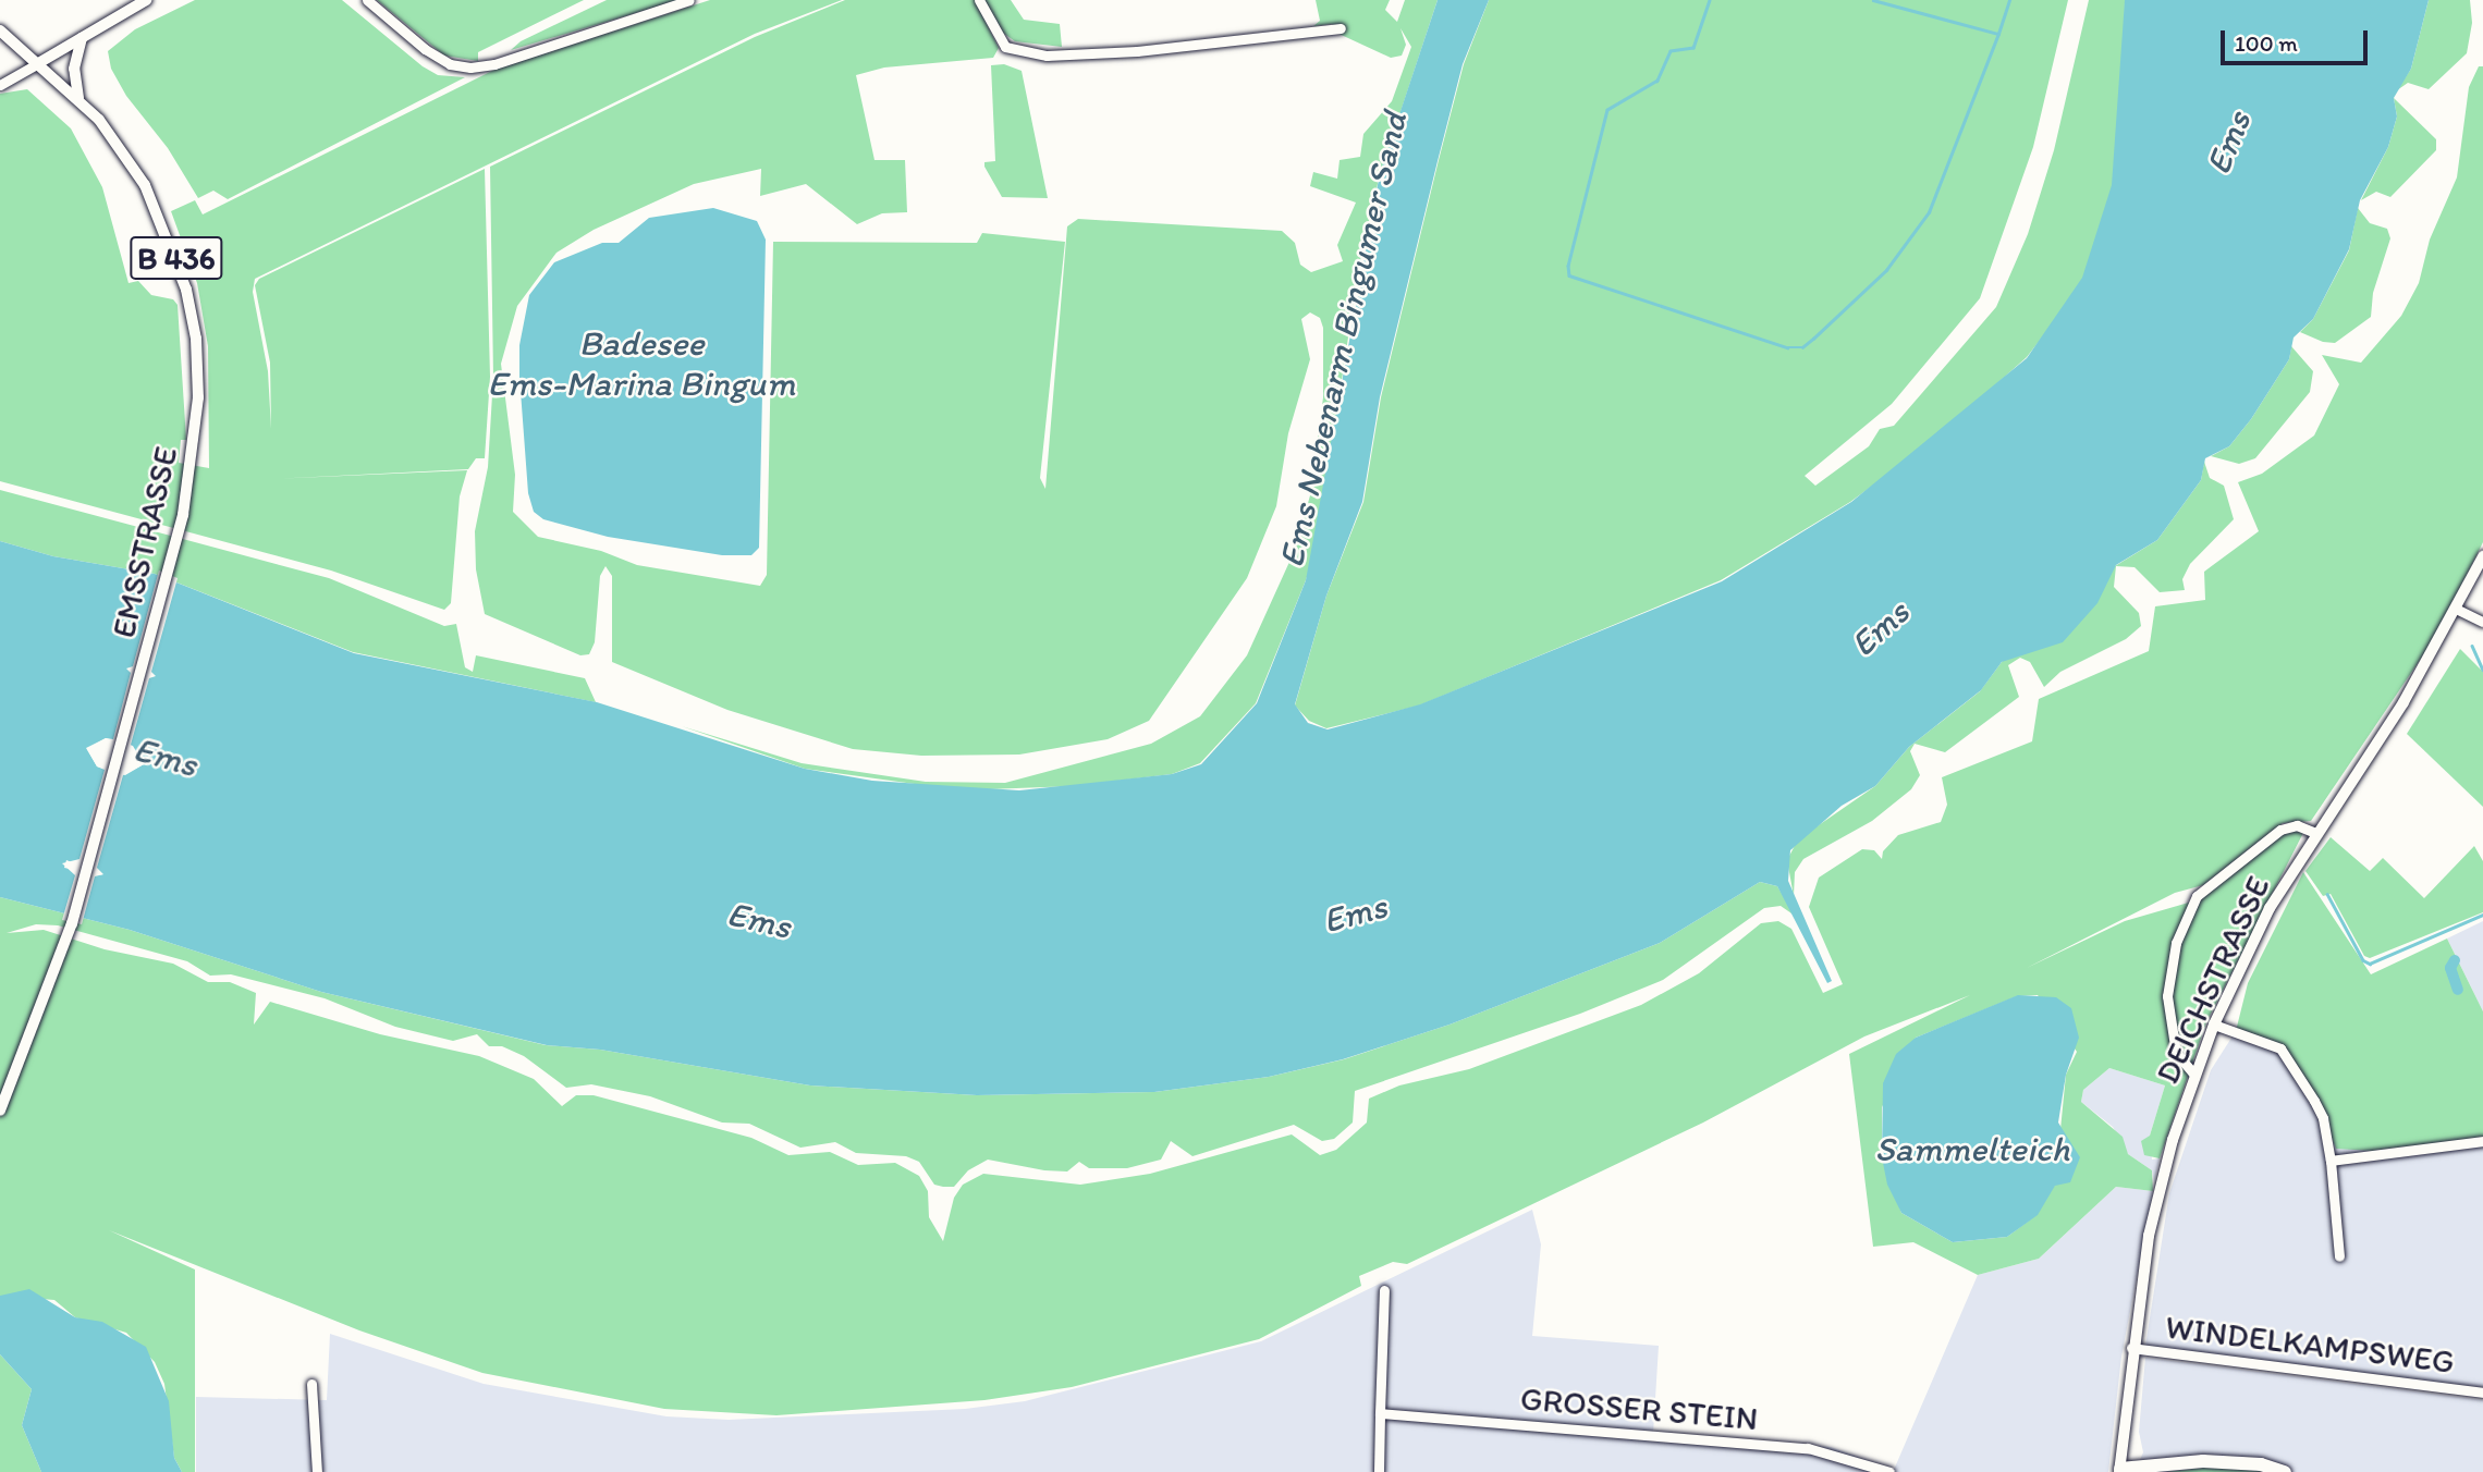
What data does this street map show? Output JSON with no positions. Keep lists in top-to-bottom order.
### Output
{
  "streets": {
    "main road": ["B 436", "EMSSTRASSE", "DEICHSTRASSE"],
    "street": ["WINDELKAMPSWEG", "GROSSER STEIN"]
  },
  "crossings": [
    ["DEICHSTRASSE", "WINDELKAMPSWEG"]
  ],
  "water": [
    "Ems",
    "Ems Nebenarm Bingumer Sand",
    "Badesee Ems-Marina Bingum",
    "Sammelteich"
  ],
  "scale_bar": "100 m"
}
